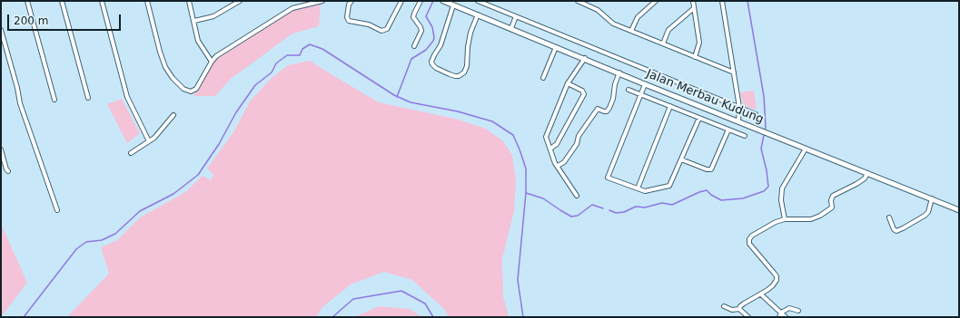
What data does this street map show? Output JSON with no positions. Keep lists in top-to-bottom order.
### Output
{
  "streets": {
    "main road": ["Jalan Merbau Kudung"]
  },
  "scale_bar": "200 m"
}
